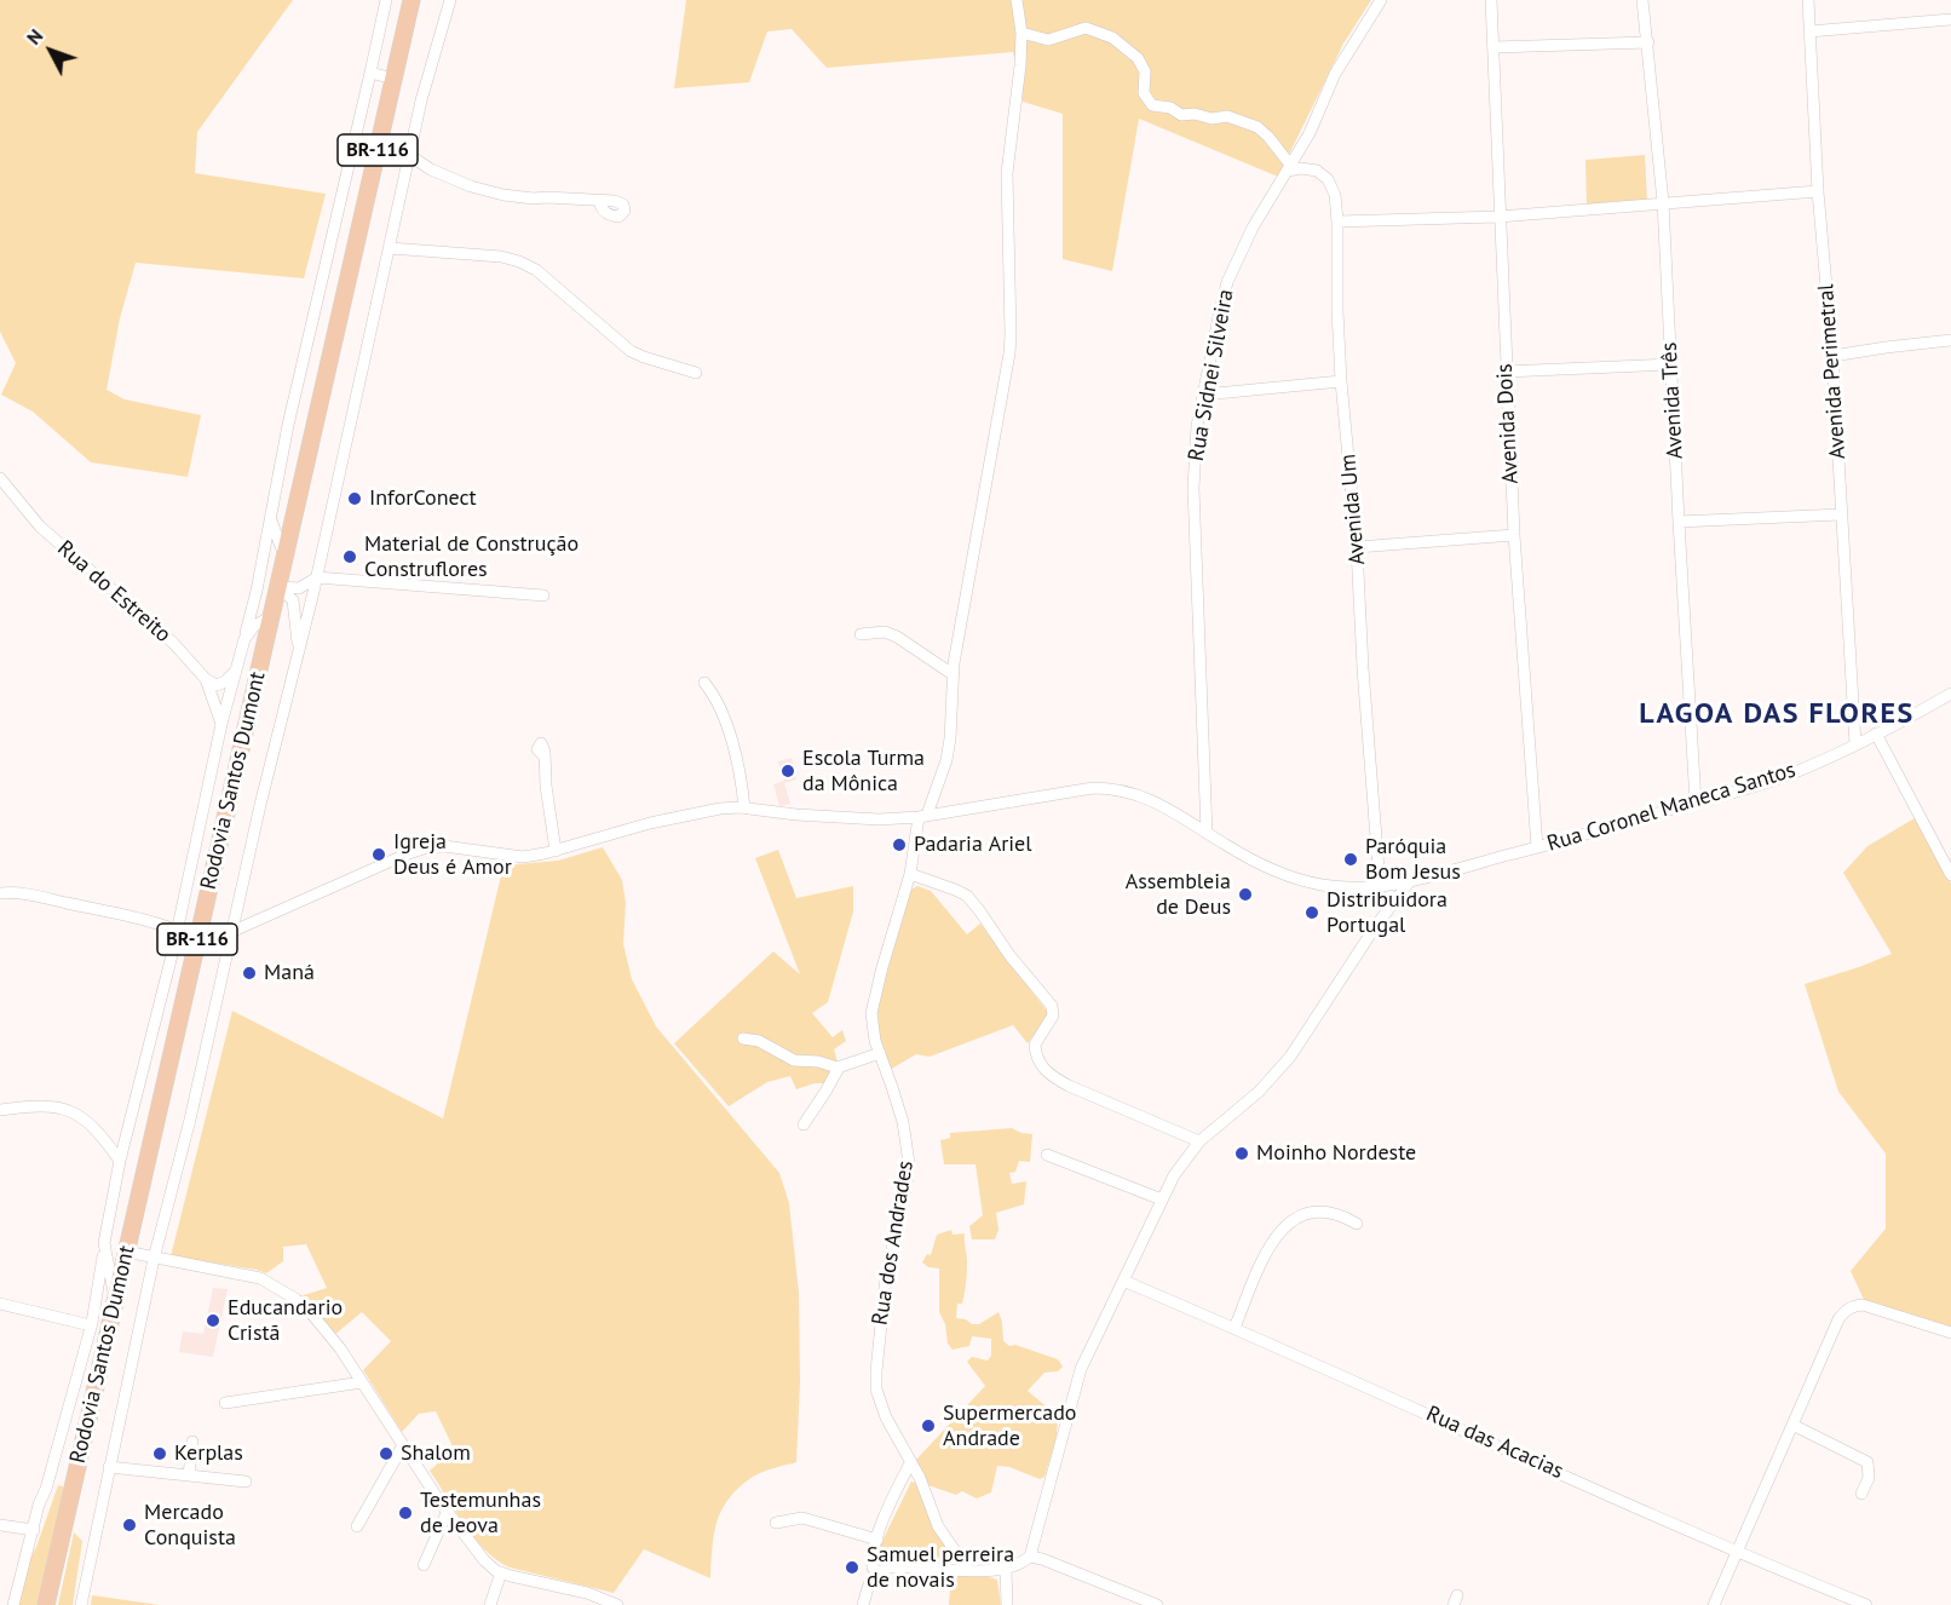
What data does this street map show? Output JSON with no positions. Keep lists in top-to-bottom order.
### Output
{
  "streets": {
    "highway": ["BR-116", "Rodovia Santos Dumont"],
    "street": [
      "Avenida Perimetral",
      "Rua Sidnei Silveira",
      "Avenida Três",
      "Avenida Dois",
      "Avenida Um",
      "Rua do Estreito",
      "Rua Coronel Maneca Santos",
      "Rua dos Andrades",
      "Rua das Acacias"
    ]
  },
  "crossings": [
    ["Avenida Perimetral", "Rua Coronel Maneca Santos"],
    ["Rua Sidnei Silveira", "Avenida Um"],
    ["Rua Sidnei Silveira", "Rua Coronel Maneca Santos"],
    ["Avenida Três", "Rua Coronel Maneca Santos"],
    ["Avenida Dois", "Rua Coronel Maneca Santos"],
    ["Avenida Um", "Rua Coronel Maneca Santos"],
    ["Rua Coronel Maneca Santos", "Rua dos Andrades"]
  ],
  "districts": ["LAGOA DAS FLORES"],
  "places": [
    "InforConect",
    "Material de Construção Construflores",
    "Escola Turma da Mônica",
    "Padaria Ariel",
    "Igreja Deus é Amor",
    "Paróquia Bom Jesus",
    "Assembleia de Deus",
    "Distribuidora Portugal",
    "Maná",
    "Moinho Nordeste",
    "Educandario Cristã",
    "Supermercado Andrade",
    "Kerplas",
    "Shalom",
    "Testemunhas de Jeova",
    "Mercado Conquista",
    "Samuel perreira de novais"
  ],
  "north": "top left"
}
